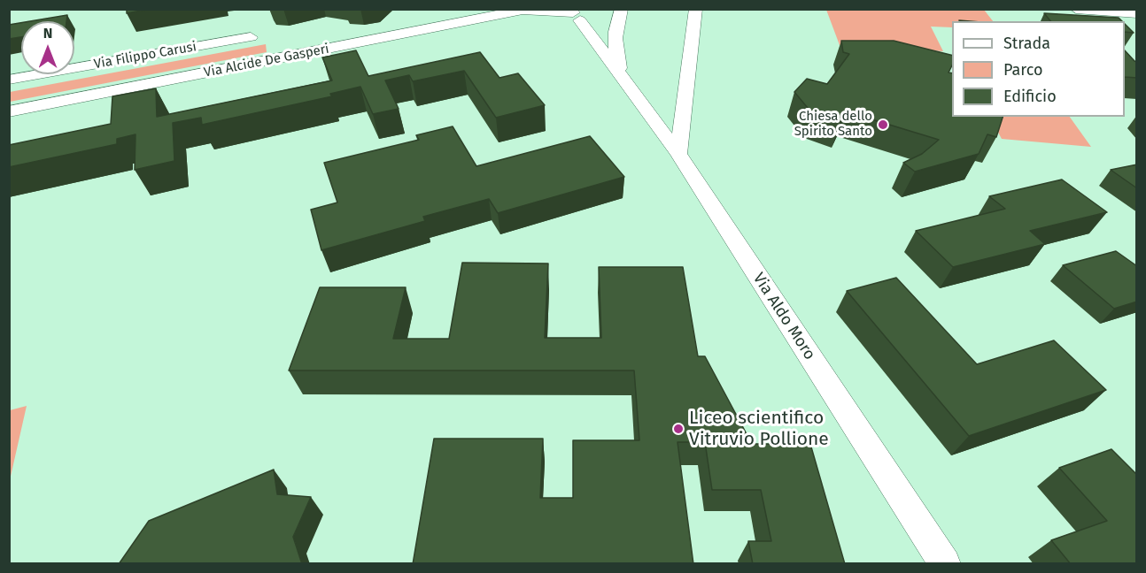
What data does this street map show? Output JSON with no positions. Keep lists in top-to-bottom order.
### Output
{
  "streets": {
    "street": ["Via Filippo Carusi", "Via Alcide De Gasperi", "Via Aldo Moro"]
  },
  "crossings": [
    ["Via Alcide De Gasperi", "Via Aldo Moro"]
  ],
  "places": ["Chiesa dello Spirito Santo", "Liceo scientifico Vitruvio Pollione"],
  "legend": ["Strada", "Parco", "Edificio"],
  "north": "top"
}
